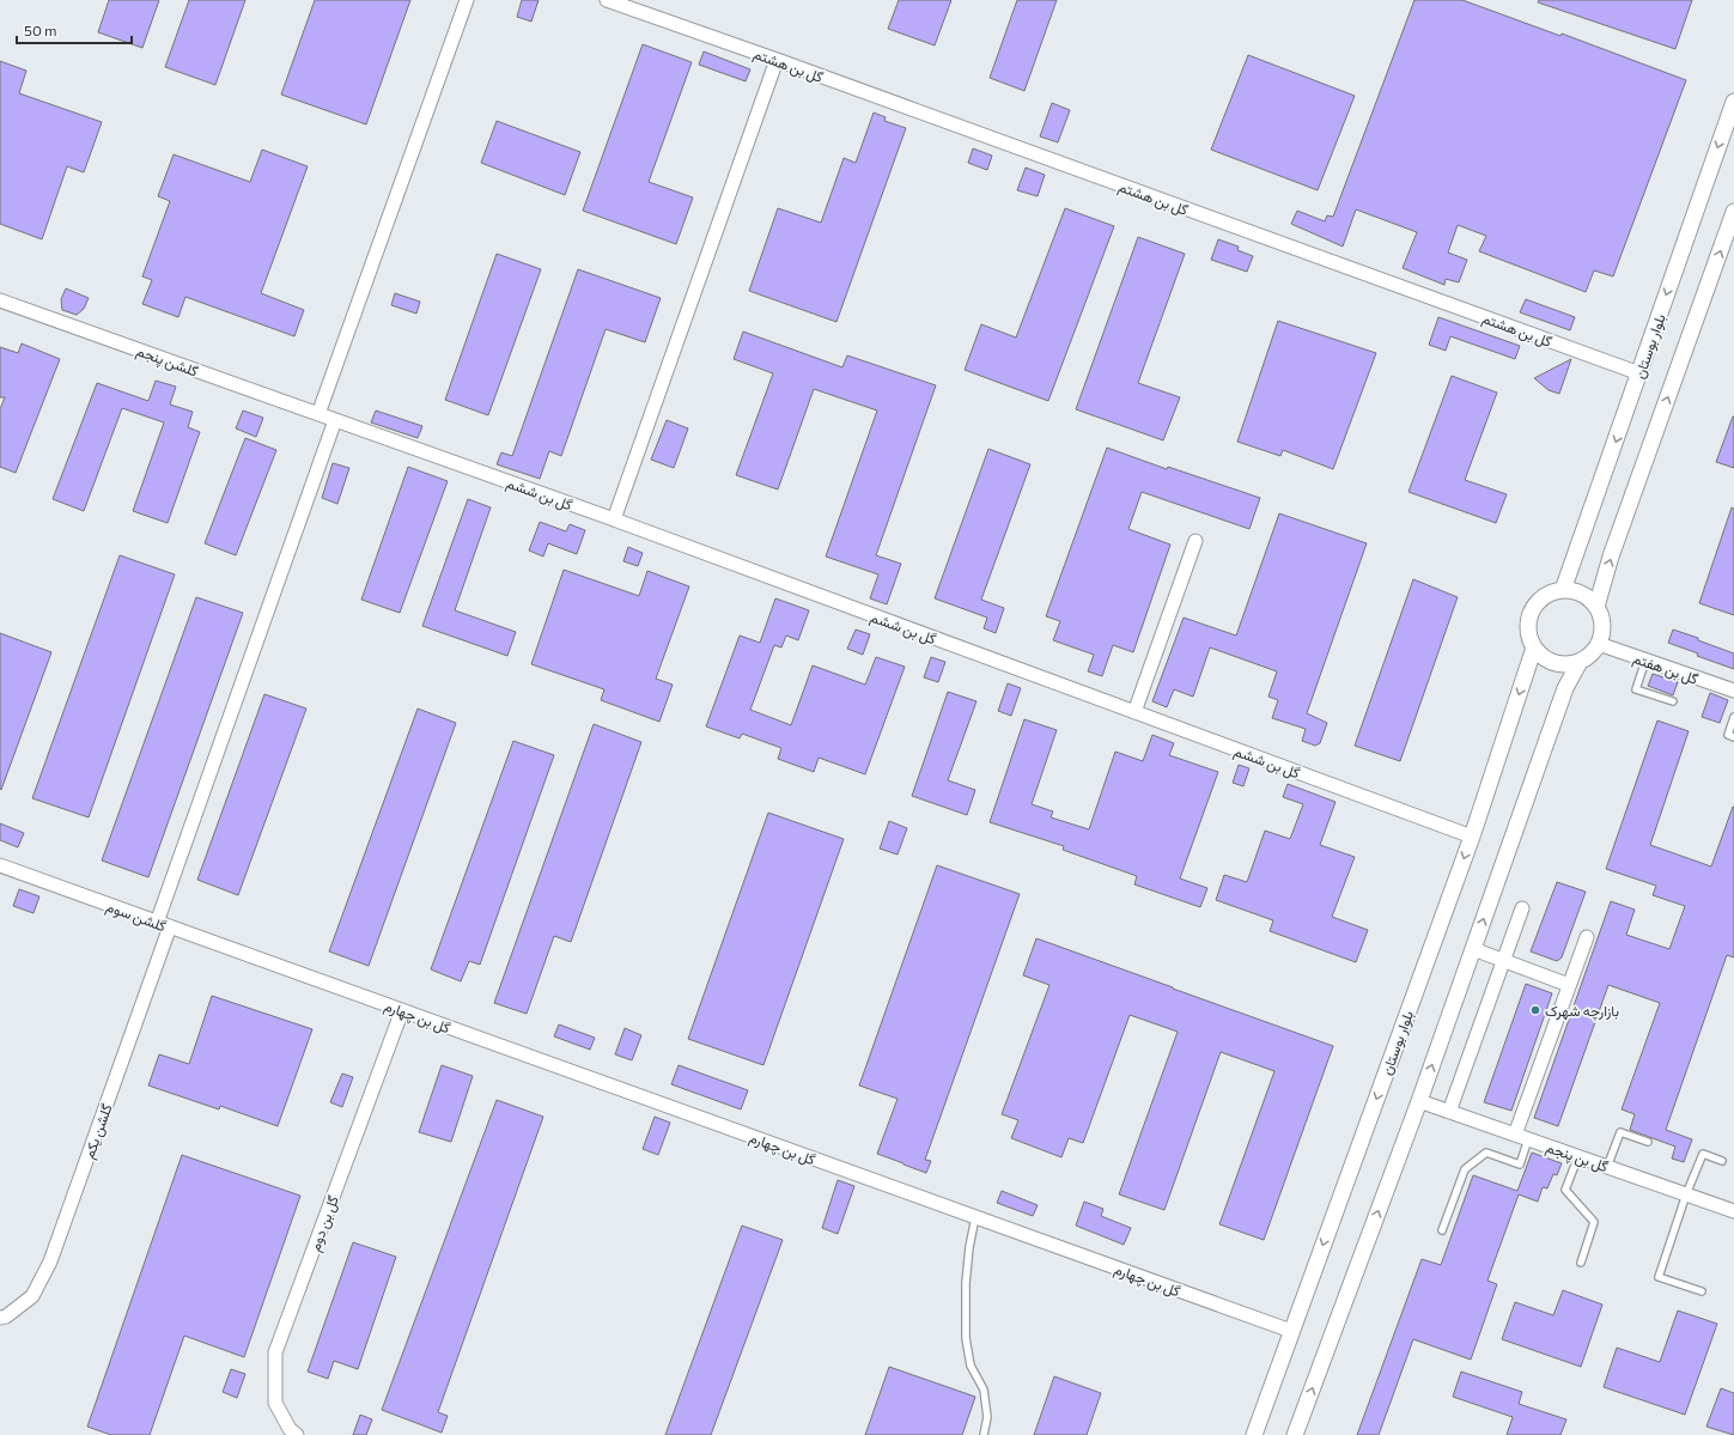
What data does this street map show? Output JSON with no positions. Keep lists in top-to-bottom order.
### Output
{
  "streets": {
    "street": [
      "گل بن هشتم",
      "بلوار بوستان",
      "گلشن پنجم",
      "گل بن ششم",
      "گل بن هفتم",
      "گلشن سوم",
      "گل بن چهارم",
      "گلشن یکم",
      "گل بن پنجم",
      "گل بن دوم"
    ]
  },
  "crossings": [
    ["گل بن هشتم", "بلوار بوستان"],
    ["بلوار بوستان", "گل بن ششم"],
    ["بلوار بوستان", "گل بن هفتم"],
    ["بلوار بوستان", "گل بن چهارم"],
    ["گلشن پنجم", "گل بن ششم"],
    ["گلشن پنجم", "گلشن یکم"],
    ["گل بن ششم", "گلشن یکم"],
    ["گلشن سوم", "گل بن چهارم"],
    ["گلشن سوم", "گلشن یکم"],
    ["گل بن چهارم", "گل بن دوم"]
  ],
  "places": ["بازارچه شهرک"],
  "scale_bar": "50 m"
}
